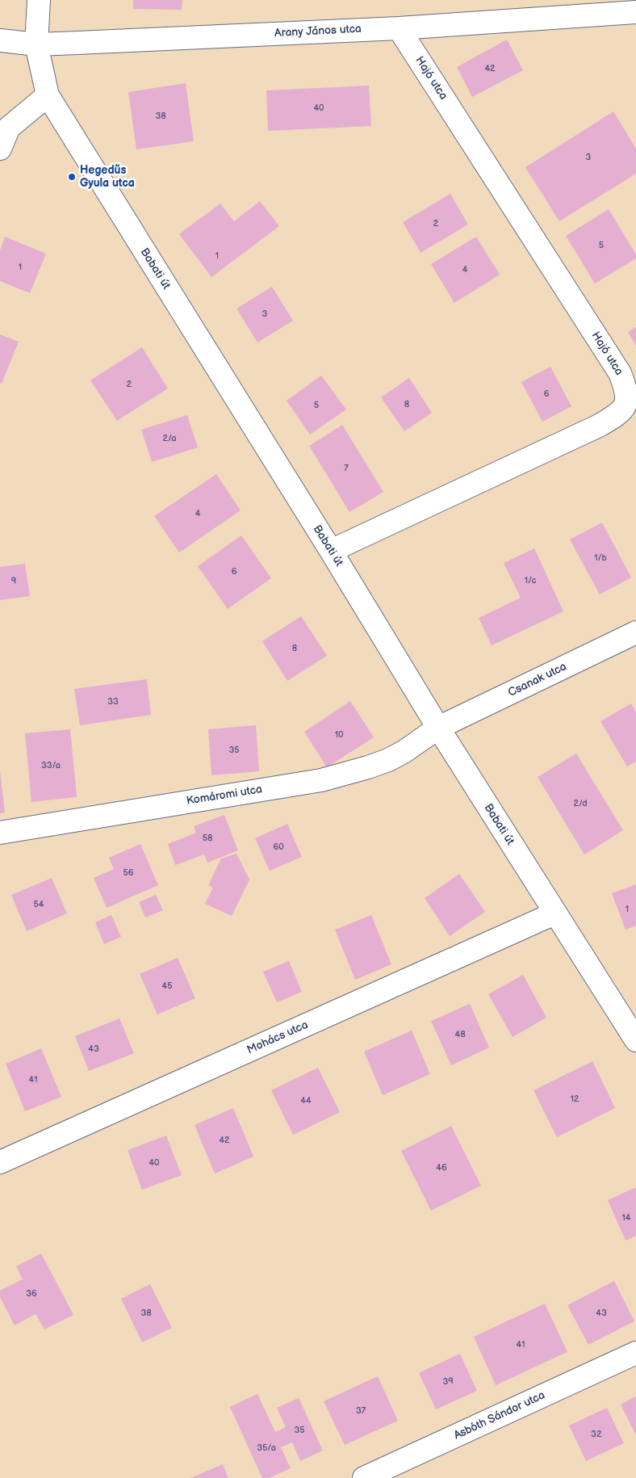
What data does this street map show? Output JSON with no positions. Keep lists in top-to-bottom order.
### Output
{
  "streets": {
    "street": [
      "Arany János utca",
      "Hajó utca",
      "Babati út",
      "Csanak utca",
      "Komáromi utca",
      "Mohács utca",
      "Asbóth Sándor utca"
    ]
  },
  "crossings": [
    ["Arany János utca", "Hajó utca"],
    ["Arany János utca", "Babati út"],
    ["Hajó utca", "Babati út"],
    ["Babati út", "Csanak utca"],
    ["Babati út", "Komáromi utca"],
    ["Babati út", "Mohács utca"],
    ["Csanak utca", "Komáromi utca"]
  ],
  "places": ["Hegedűs Gyula utca"],
  "house_numbers": [
    "42",
    "40",
    "38",
    "3",
    "2",
    "5",
    "1",
    "1",
    "4",
    "3",
    "2",
    "6",
    "8",
    "5",
    "2/a",
    "7",
    "4",
    "1/b",
    "6",
    "1/c",
    "9",
    "8",
    "33",
    "10",
    "35",
    "33/a",
    "2/d",
    "58",
    "60",
    "56",
    "54",
    "1",
    "45",
    "48",
    "43",
    "41",
    "12",
    "44",
    "42",
    "40",
    "46",
    "14",
    "36",
    "38",
    "43",
    "41",
    "39",
    "37",
    "35",
    "32",
    "35/a"
  ]
}
